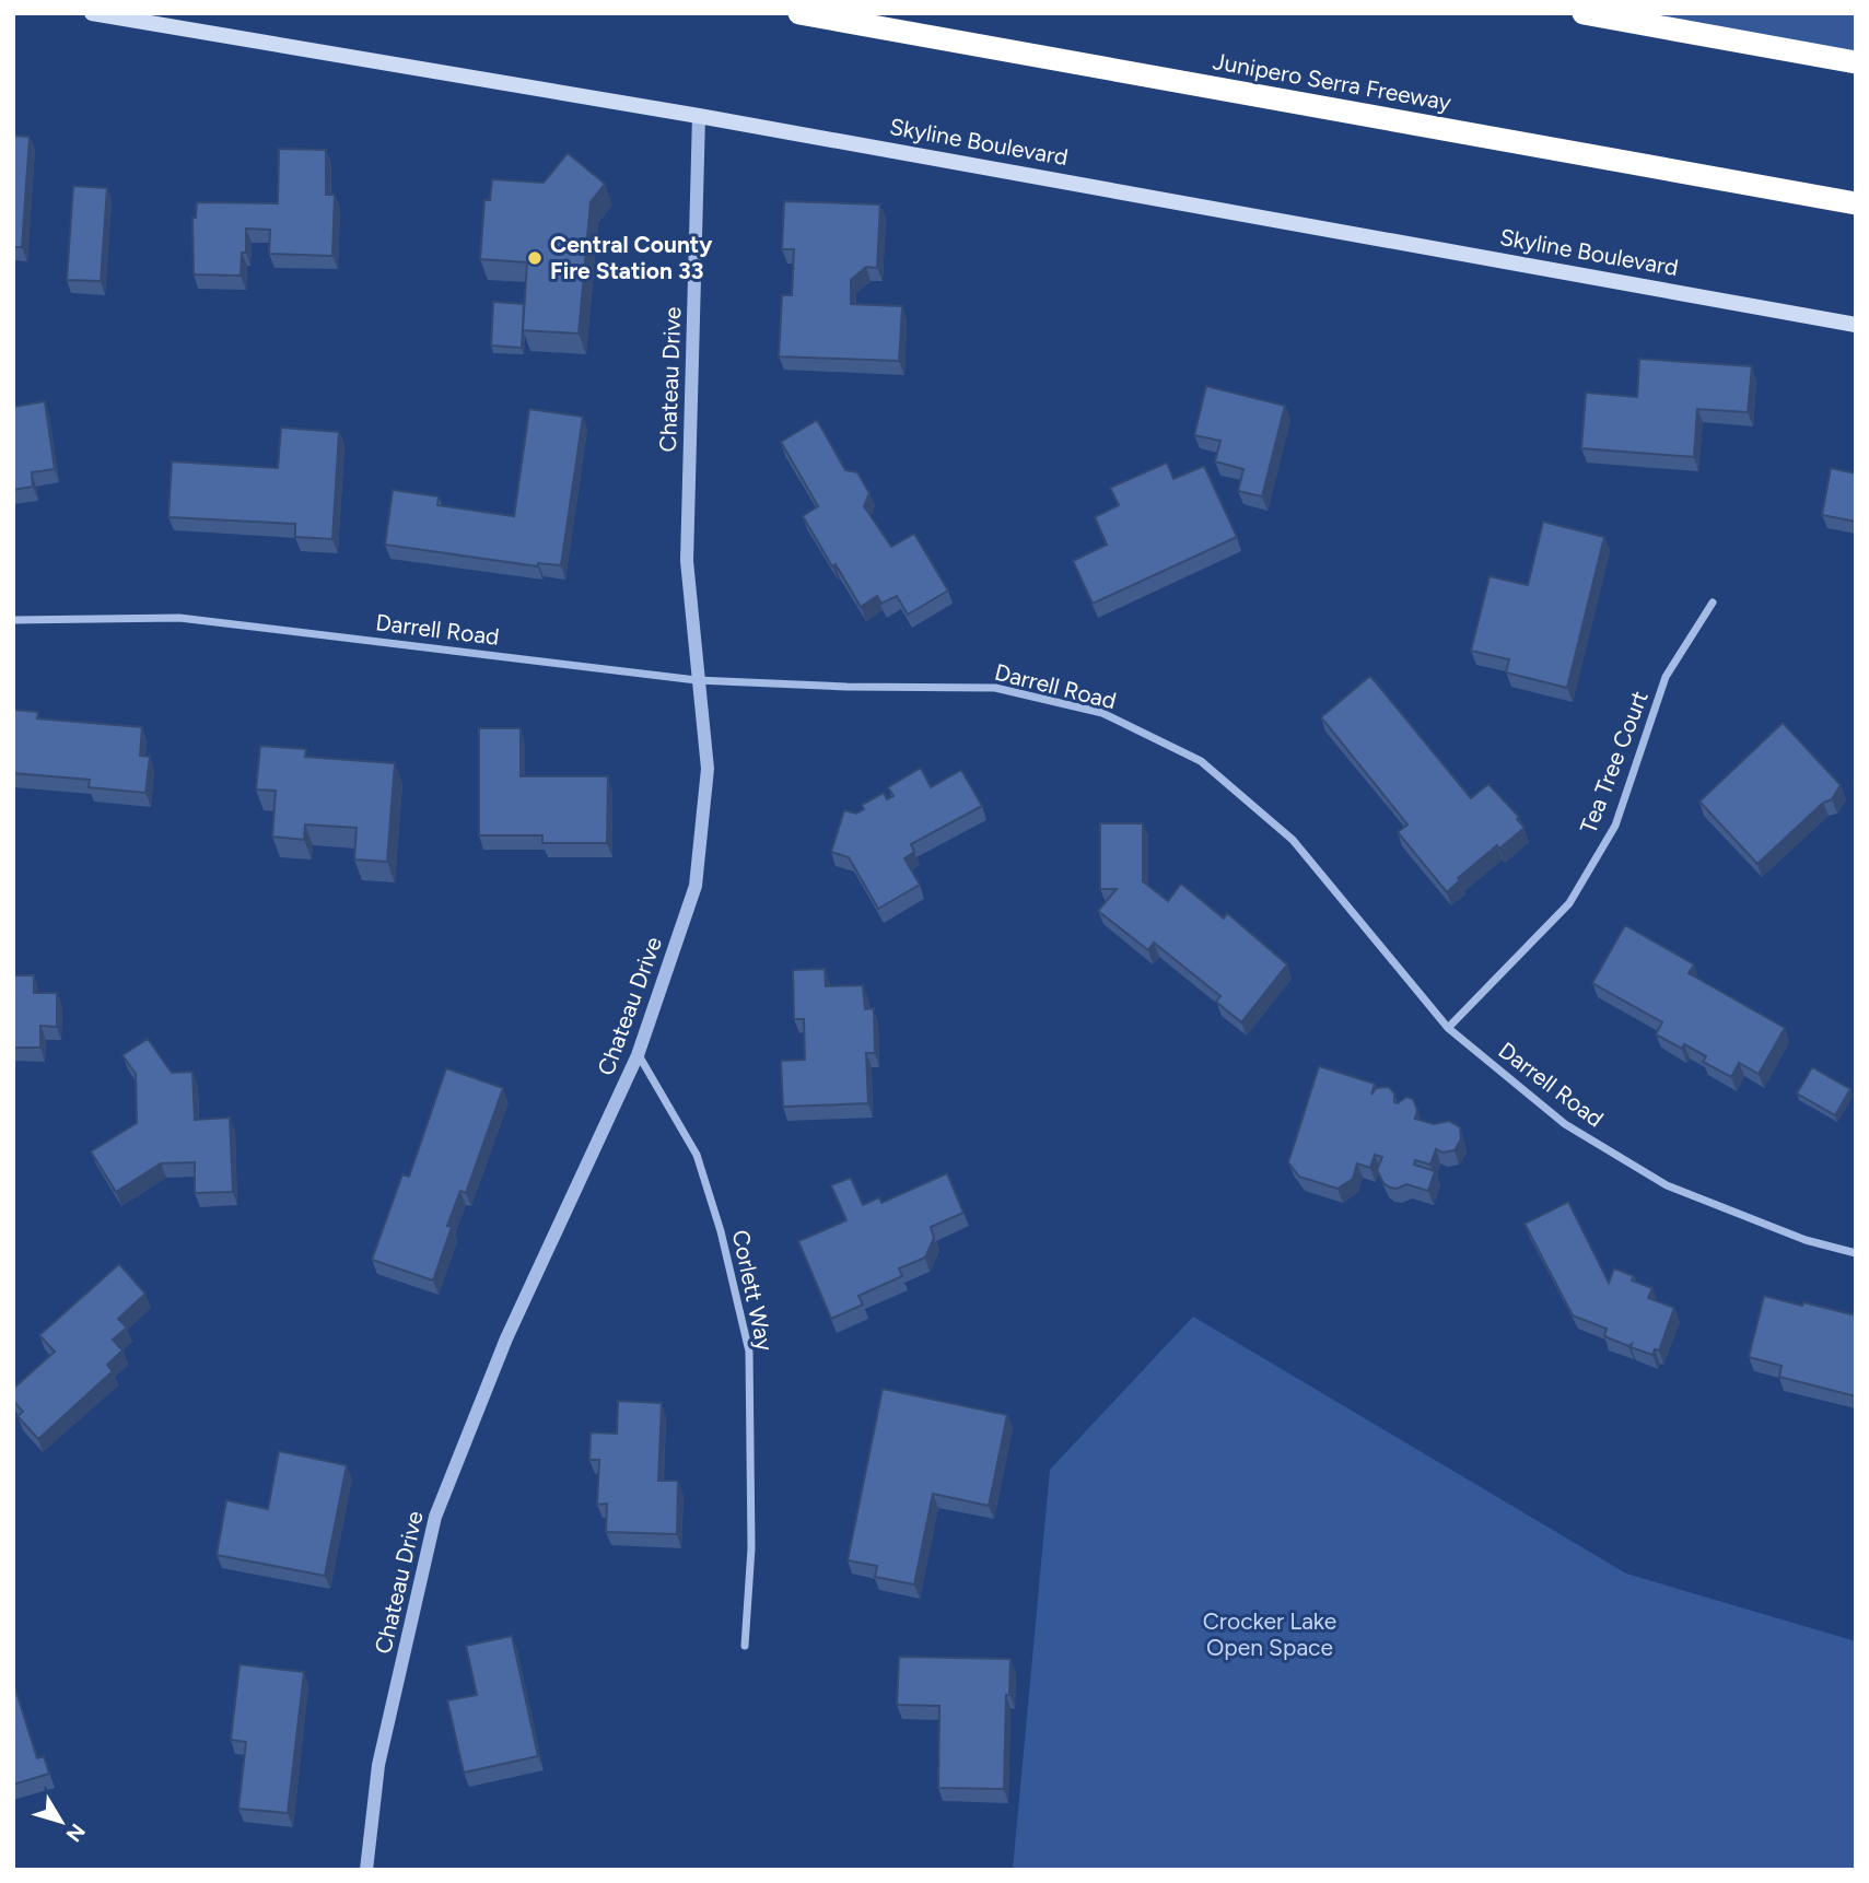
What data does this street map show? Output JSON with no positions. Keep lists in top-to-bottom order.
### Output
{
  "streets": {
    "highway": ["Junipero Serra Freeway"],
    "main road": ["Skyline Boulevard"],
    "street": [
      "Chateau Drive",
      "Darrell Road",
      "Tea Tree Court",
      "Corlett Way"
    ]
  },
  "crossings": [
    ["Skyline Boulevard", "Chateau Drive"],
    ["Chateau Drive", "Darrell Road"],
    ["Chateau Drive", "Corlett Way"],
    ["Darrell Road", "Tea Tree Court"]
  ],
  "parks": ["Crocker Lake Open Space"],
  "places": ["Central County Fire Station 33"],
  "north": "bottom right"
}
